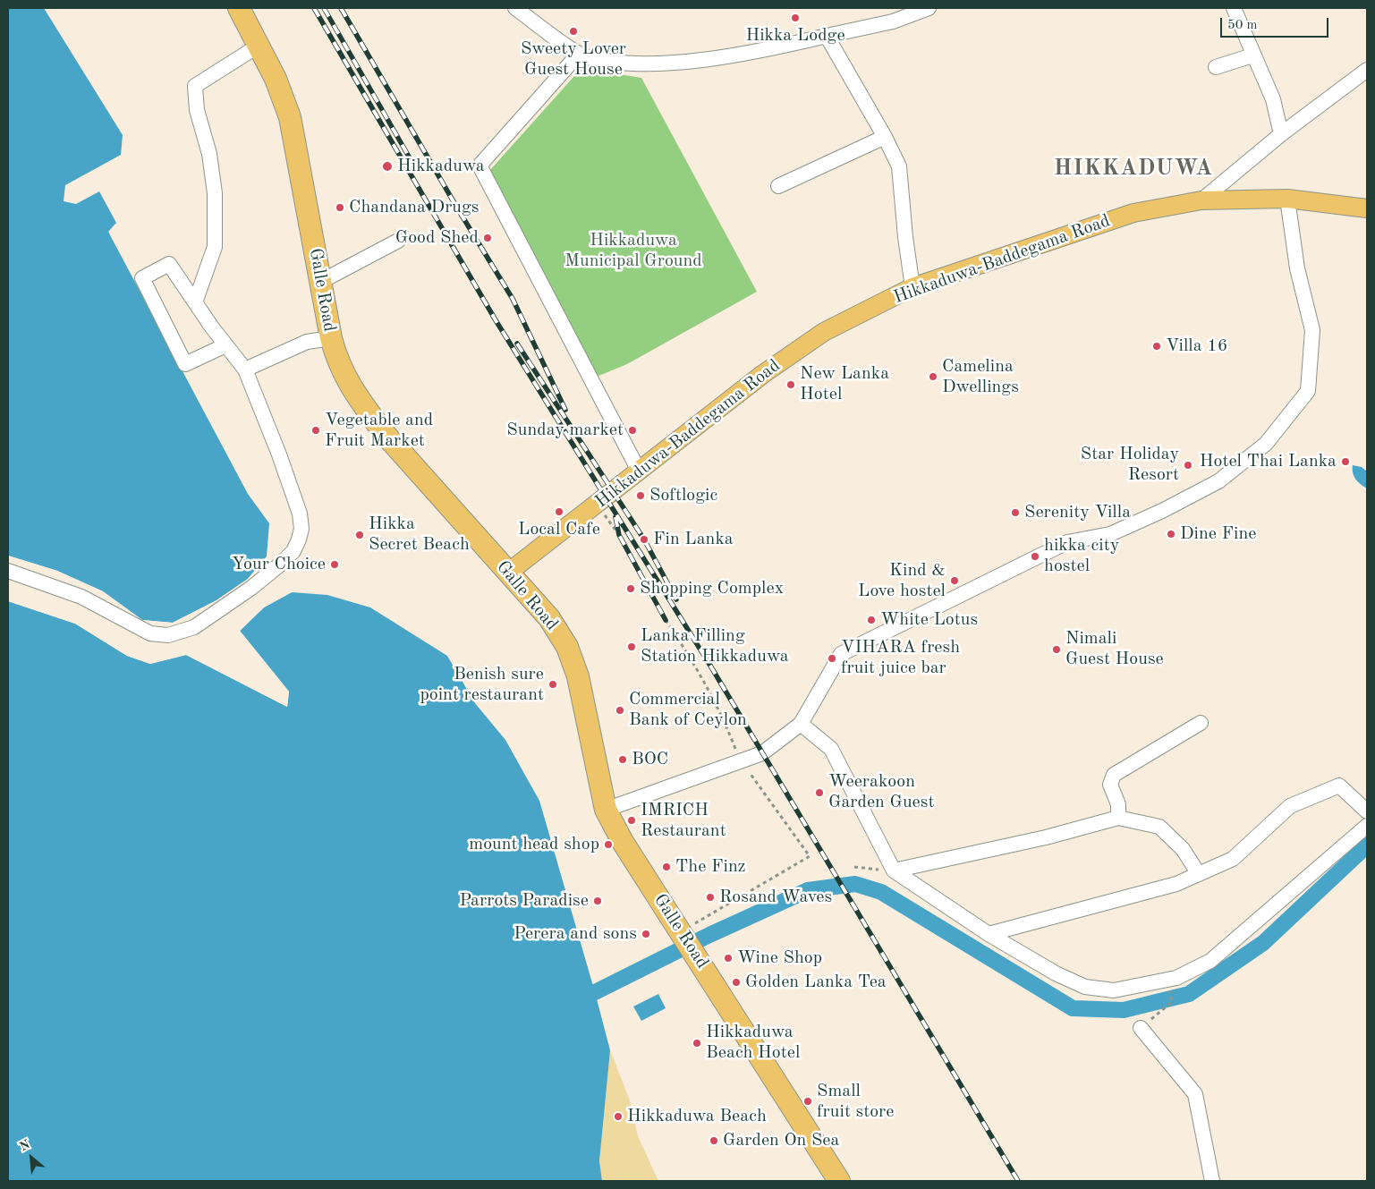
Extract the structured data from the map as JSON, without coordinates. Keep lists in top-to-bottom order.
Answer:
{
  "streets": {
    "highway": ["Galle Road"],
    "main road": ["Hikkaduwa-Baddegama Road"]
  },
  "crossings": [
    ["Hikkaduwa-Baddegama Road", "Galle Road"]
  ],
  "districts": ["HIKKADUWA"],
  "parks": ["Hikkaduwa Municipal Ground"],
  "places": [
    "Hikka Lodge",
    "Sweety Lover Guest House",
    "Hikkaduwa",
    "Chandana Drugs",
    "Good Shed",
    "Villa 16",
    "Camelina Dwellings",
    "New Lanka Hotel",
    "Vegetable and Fruit Market",
    "Sunday market",
    "Hotel Thai Lanka",
    "Star Holiday Resort",
    "Softlogic",
    "Local Cafe",
    "Serenity Villa",
    "Dine Fine",
    "Hikka Secret Beach",
    "Fin Lanka",
    "hikka city hostel",
    "Your Choice",
    "Kind & Love hostel",
    "Shopping Complex",
    "White Lotus",
    "Lanka Filling Station Hikkaduwa",
    "Nimali Guest House",
    "VIHARA fresh fruit juice bar",
    "Benish sure point restaurant",
    "Commercial Bank of Ceylon",
    "BOC",
    "Weerakoon Garden Guest",
    "IMRICH Restaurant",
    "mount head shop",
    "The Finz",
    "Rosand Waves",
    "Parrots Paradise",
    "Perera and sons",
    "Wine Shop",
    "Golden Lanka Tea",
    "Hikkaduwa Beach Hotel",
    "Small fruit store",
    "Hikkaduwa Beach",
    "Garden On Sea"
  ],
  "scale_bar": "50 m",
  "north": "top left"
}
